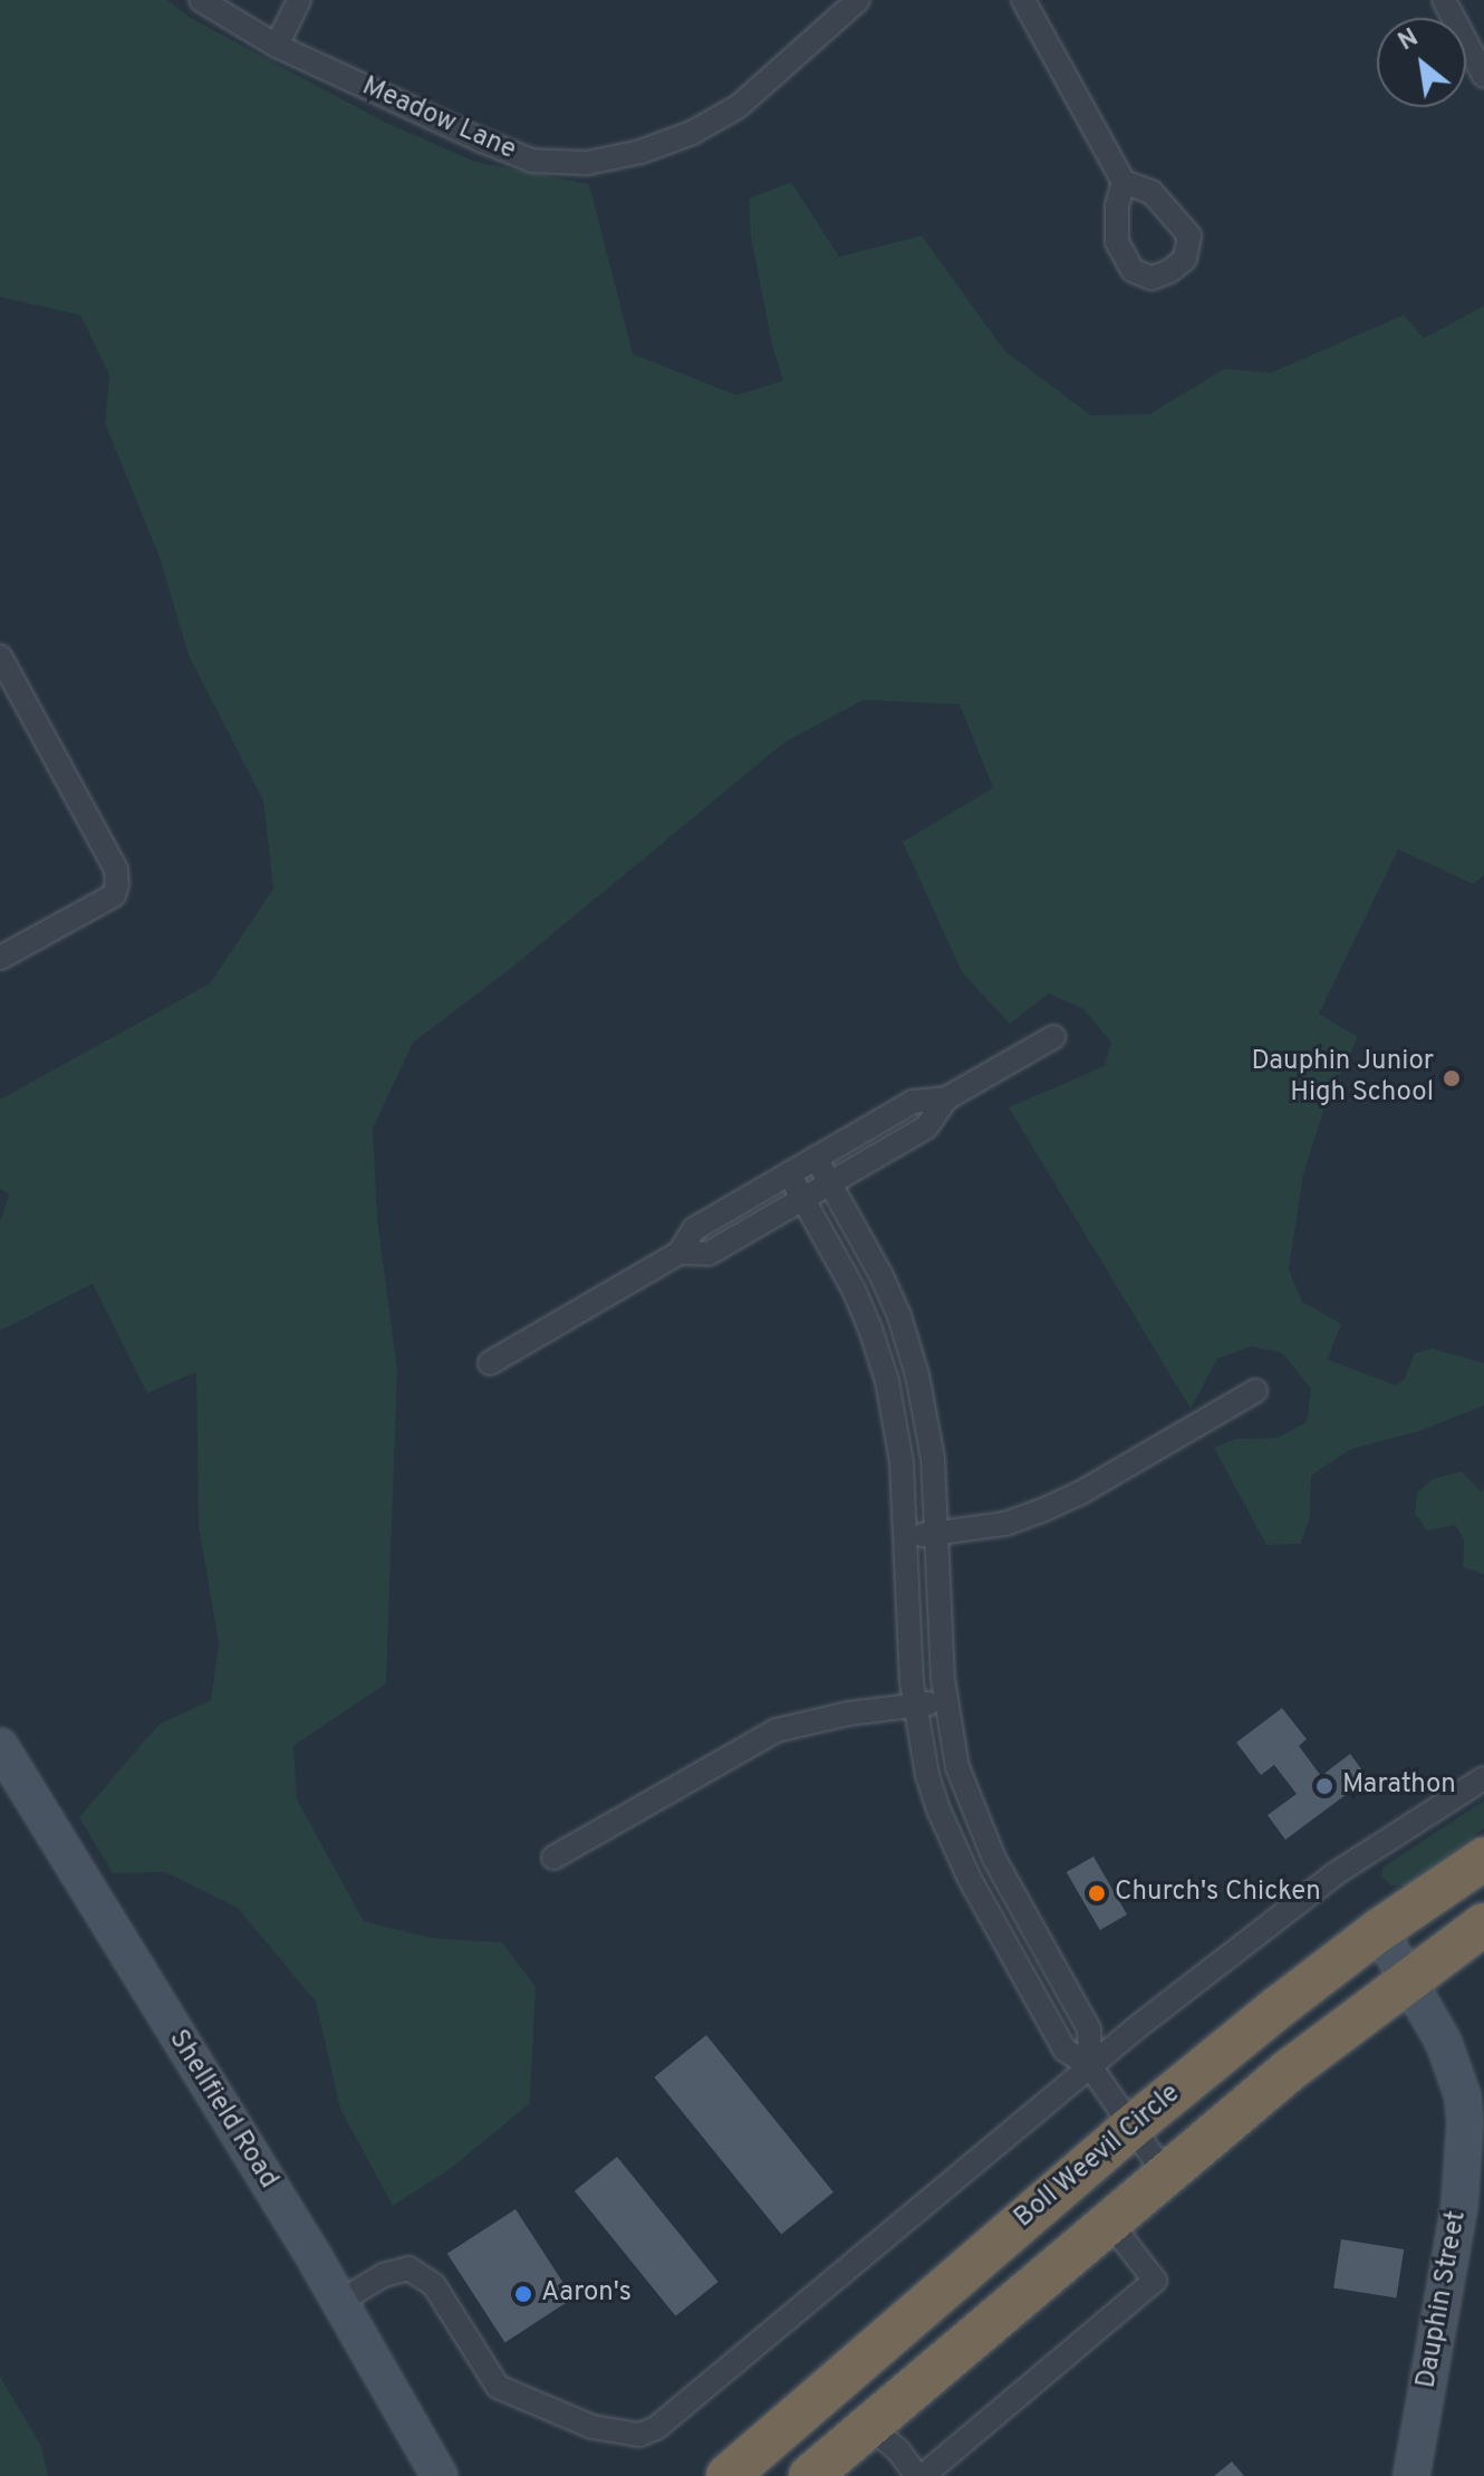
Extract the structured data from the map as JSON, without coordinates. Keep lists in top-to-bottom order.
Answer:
{
  "streets": {
    "highway": ["Boll Weevil Circle"],
    "street": ["Meadow Lane", "Shellfield Road", "Dauphin Street"]
  },
  "crossings": [
    ["Boll Weevil Circle", "Dauphin Street"]
  ],
  "places": [
    "Dauphin Junior High School",
    "Marathon",
    "Church's Chicken",
    "Aaron's"
  ],
  "north": "top left"
}
